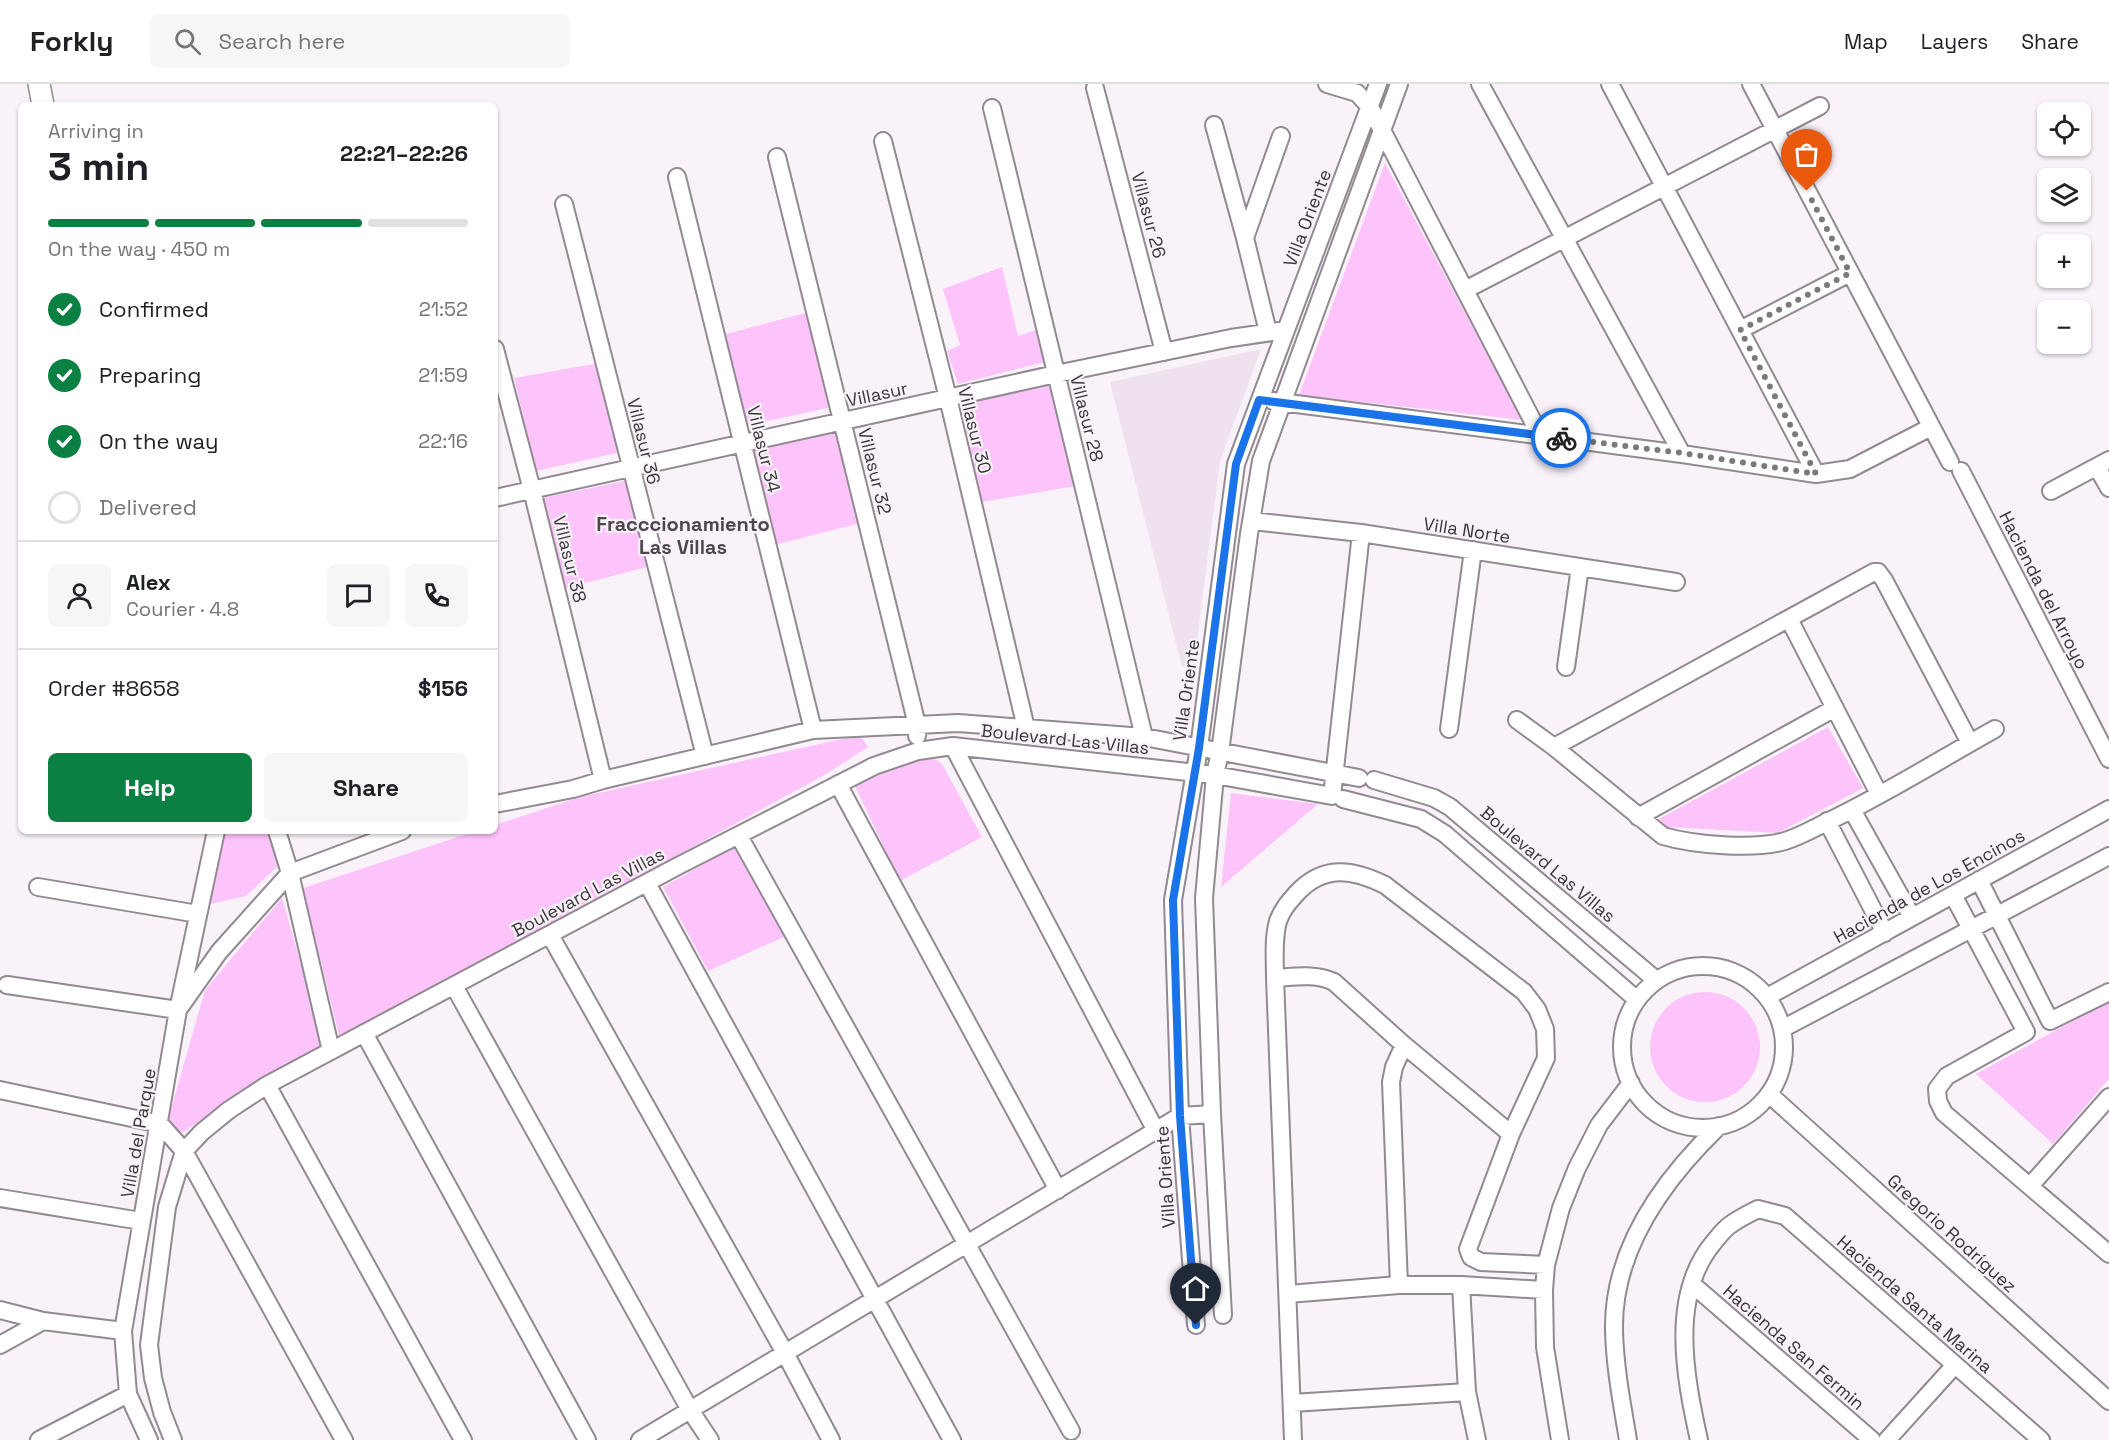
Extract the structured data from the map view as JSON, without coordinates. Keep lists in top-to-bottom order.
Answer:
{
  "streets": {
    "street": [
      "Villasur 26",
      "Villa Oriente",
      "Villasur",
      "Villasur 28",
      "Villasur 30",
      "Villasur 36",
      "Villasur 34",
      "Villasur 32",
      "Villa Norte",
      "Villasur 38",
      "Hacienda del Arroyo",
      "Boulevard Las Villas",
      "Hacienda de Los Encinos",
      "Villa del Parque",
      "Gregorio Rodríguez",
      "Hacienda Santa Marina",
      "Hacienda San Fermin"
    ]
  },
  "crossings": [
    ["Villasur 26", "Villasur"],
    ["Villa Oriente", "Villasur"],
    ["Villa Oriente", "Boulevard Las Villas"],
    ["Villasur", "Villasur 28"],
    ["Villasur", "Villasur 30"],
    ["Villasur", "Villasur 36"],
    ["Villasur", "Villasur 34"],
    ["Villasur", "Villasur 32"],
    ["Villasur", "Villasur 38"],
    ["Villasur 28", "Boulevard Las Villas"],
    ["Villasur 30", "Boulevard Las Villas"],
    ["Villasur 36", "Boulevard Las Villas"],
    ["Villasur 34", "Boulevard Las Villas"],
    ["Villasur 32", "Boulevard Las Villas"],
    ["Villasur 38", "Boulevard Las Villas"],
    ["Boulevard Las Villas", "Hacienda de Los Encinos"],
    ["Boulevard Las Villas", "Gregorio Rodríguez"],
    ["Hacienda de Los Encinos", "Gregorio Rodríguez"],
    ["Hacienda Santa Marina", "Hacienda San Fermin"]
  ],
  "districts": ["Fracccionamiento Las Villas"],
  "page": {
    "header": "Forkly",
    "search": "Search here",
    "nav": ["Map", "Layers", "Share"],
    "map_buttons": ["+", "−"],
    "heading": ["3 min", "Arriving in", "22:21–22:26"],
    "panel": [
      "Alex",
      "Courier · 4.8",
      "Order #8658",
      "$156"
    ],
    "bar": "On the way · 450 m",
    "list": [
      ["Confirmed", "21:52"],
      ["Preparing", "21:59"],
      ["On the way", "22:16"],
      "Delivered"
    ],
    "buttons": ["Help", "Share"]
  }
}
